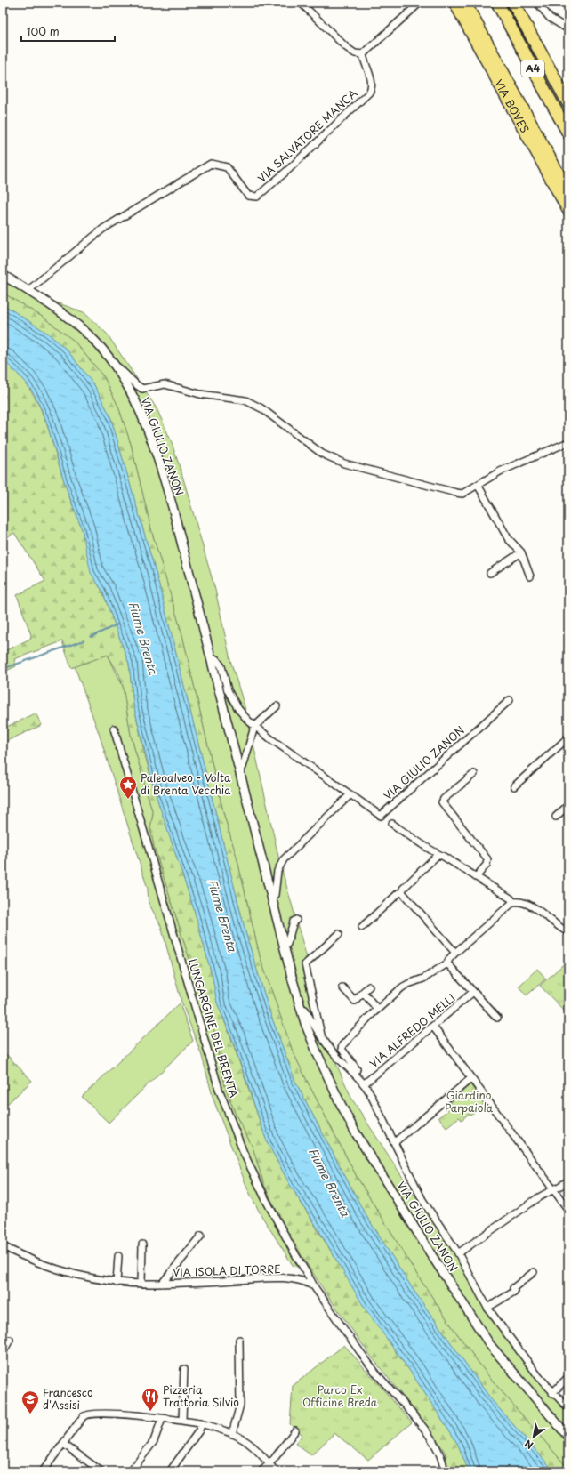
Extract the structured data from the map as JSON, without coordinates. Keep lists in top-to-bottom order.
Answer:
{
  "streets": {
    "highway": ["A4", "VIA BOVES"],
    "street": [
      "VIA SALVATORE MANCA",
      "VIA GIULIO ZANON",
      "LUNGARGINE DEL BRENTA",
      "VIA ALFREDO MELLI",
      "VIA ISOLA DI TORRE"
    ]
  },
  "crossings": [
    ["VIA SALVATORE MANCA", "VIA GIULIO ZANON"],
    ["VIA GIULIO ZANON", "VIA ALFREDO MELLI"],
    ["LUNGARGINE DEL BRENTA", "VIA ISOLA DI TORRE"]
  ],
  "water": ["Fiume Brenta"],
  "parks": ["Giardino Parpaiola", "Parco Ex Officine Breda"],
  "places": {
    "place": ["Paleoalveo - Volta di Brenta Vecchia"],
    "restaurant": ["Pizzeria Trattoria Silvio"],
    "school or university": ["Francesco d'Assisi"]
  },
  "scale_bar": "100 m",
  "north": "bottom left"
}
